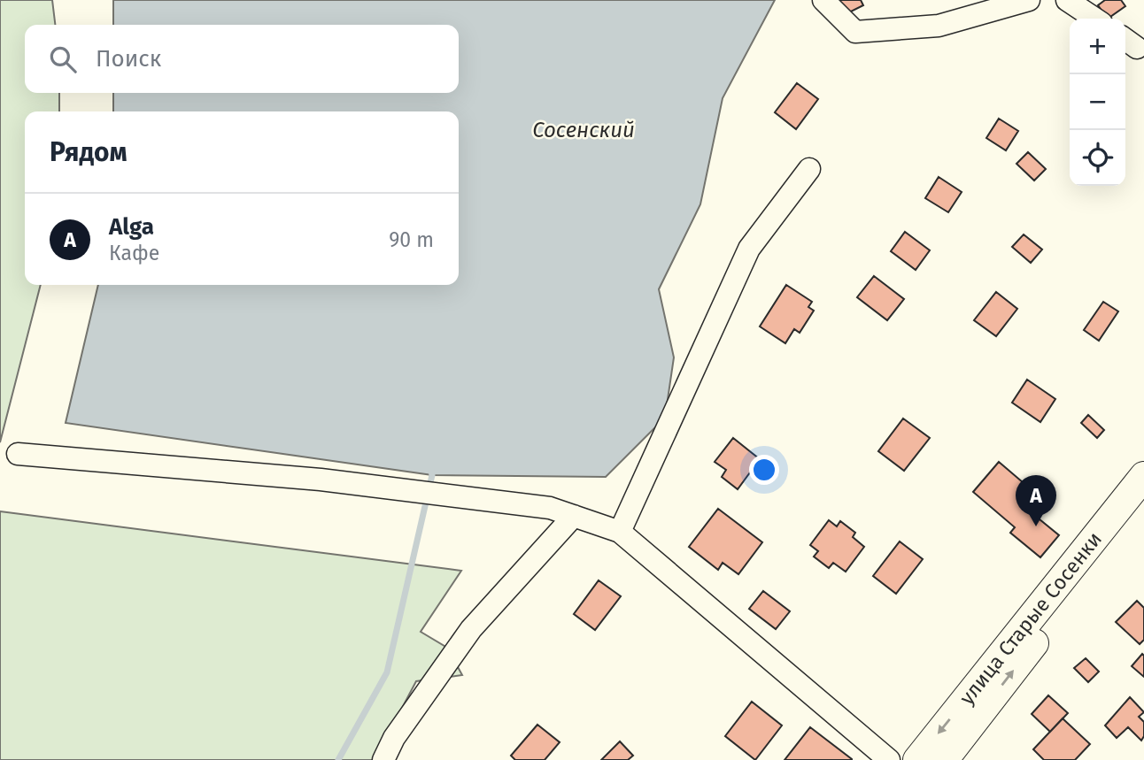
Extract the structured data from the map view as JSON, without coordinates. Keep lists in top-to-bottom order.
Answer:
{
  "streets": {
    "main road": ["улица Старые Сосенки"]
  },
  "water": ["Сосенский"],
  "page": {
    "map_buttons": ["+", "−"],
    "search": "Поиск",
    "heading": "Рядом",
    "list": [
      {
        "mark": "A",
        "name": "Alga",
        "note": "Кафе",
        "value": "90 m"
      }
    ],
    "pins": "A"
  }
}
